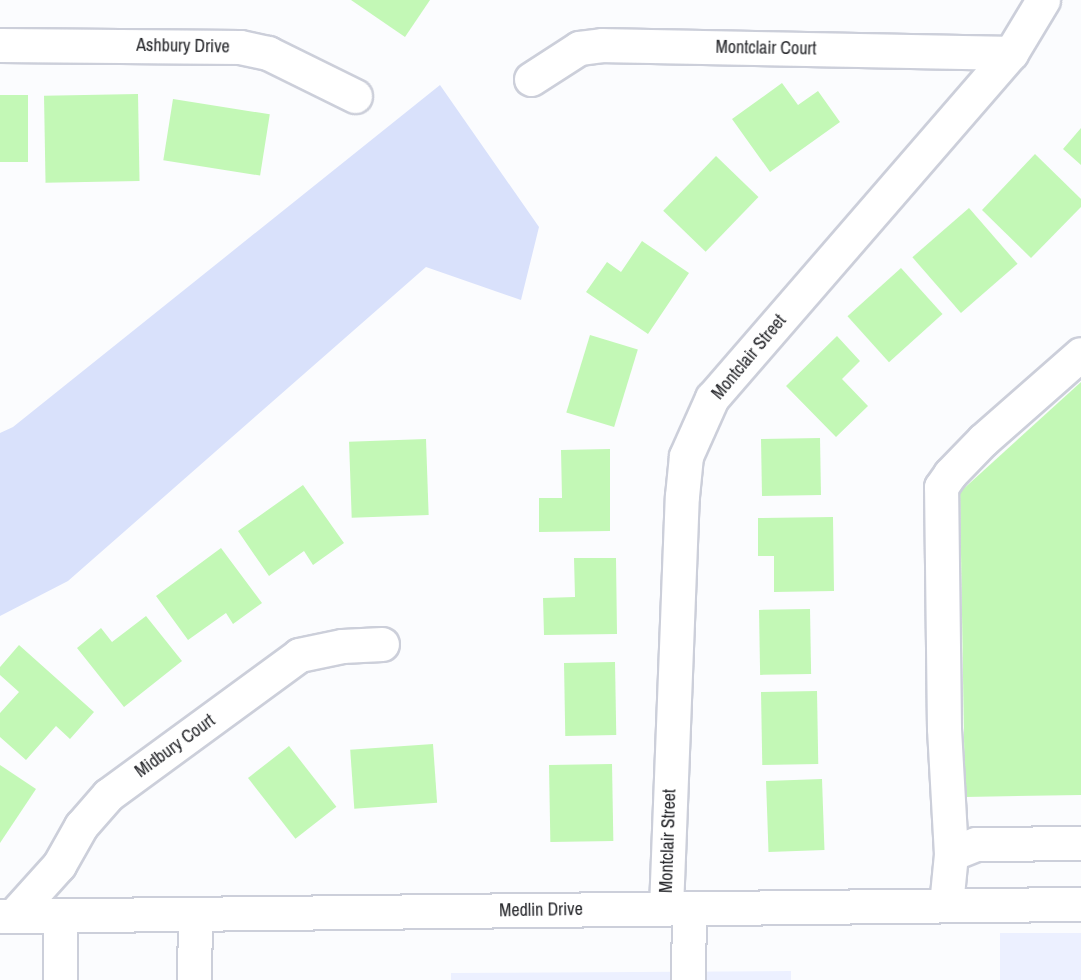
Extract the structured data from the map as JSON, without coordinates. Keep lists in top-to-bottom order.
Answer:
{
  "streets": {
    "street": [
      "Ashbury Drive",
      "Montclair Court",
      "Montclair Street",
      "Midbury Court",
      "Medlin Drive"
    ]
  },
  "crossings": [
    ["Montclair Court", "Montclair Street"],
    ["Montclair Street", "Medlin Drive"],
    ["Midbury Court", "Medlin Drive"]
  ]
}
